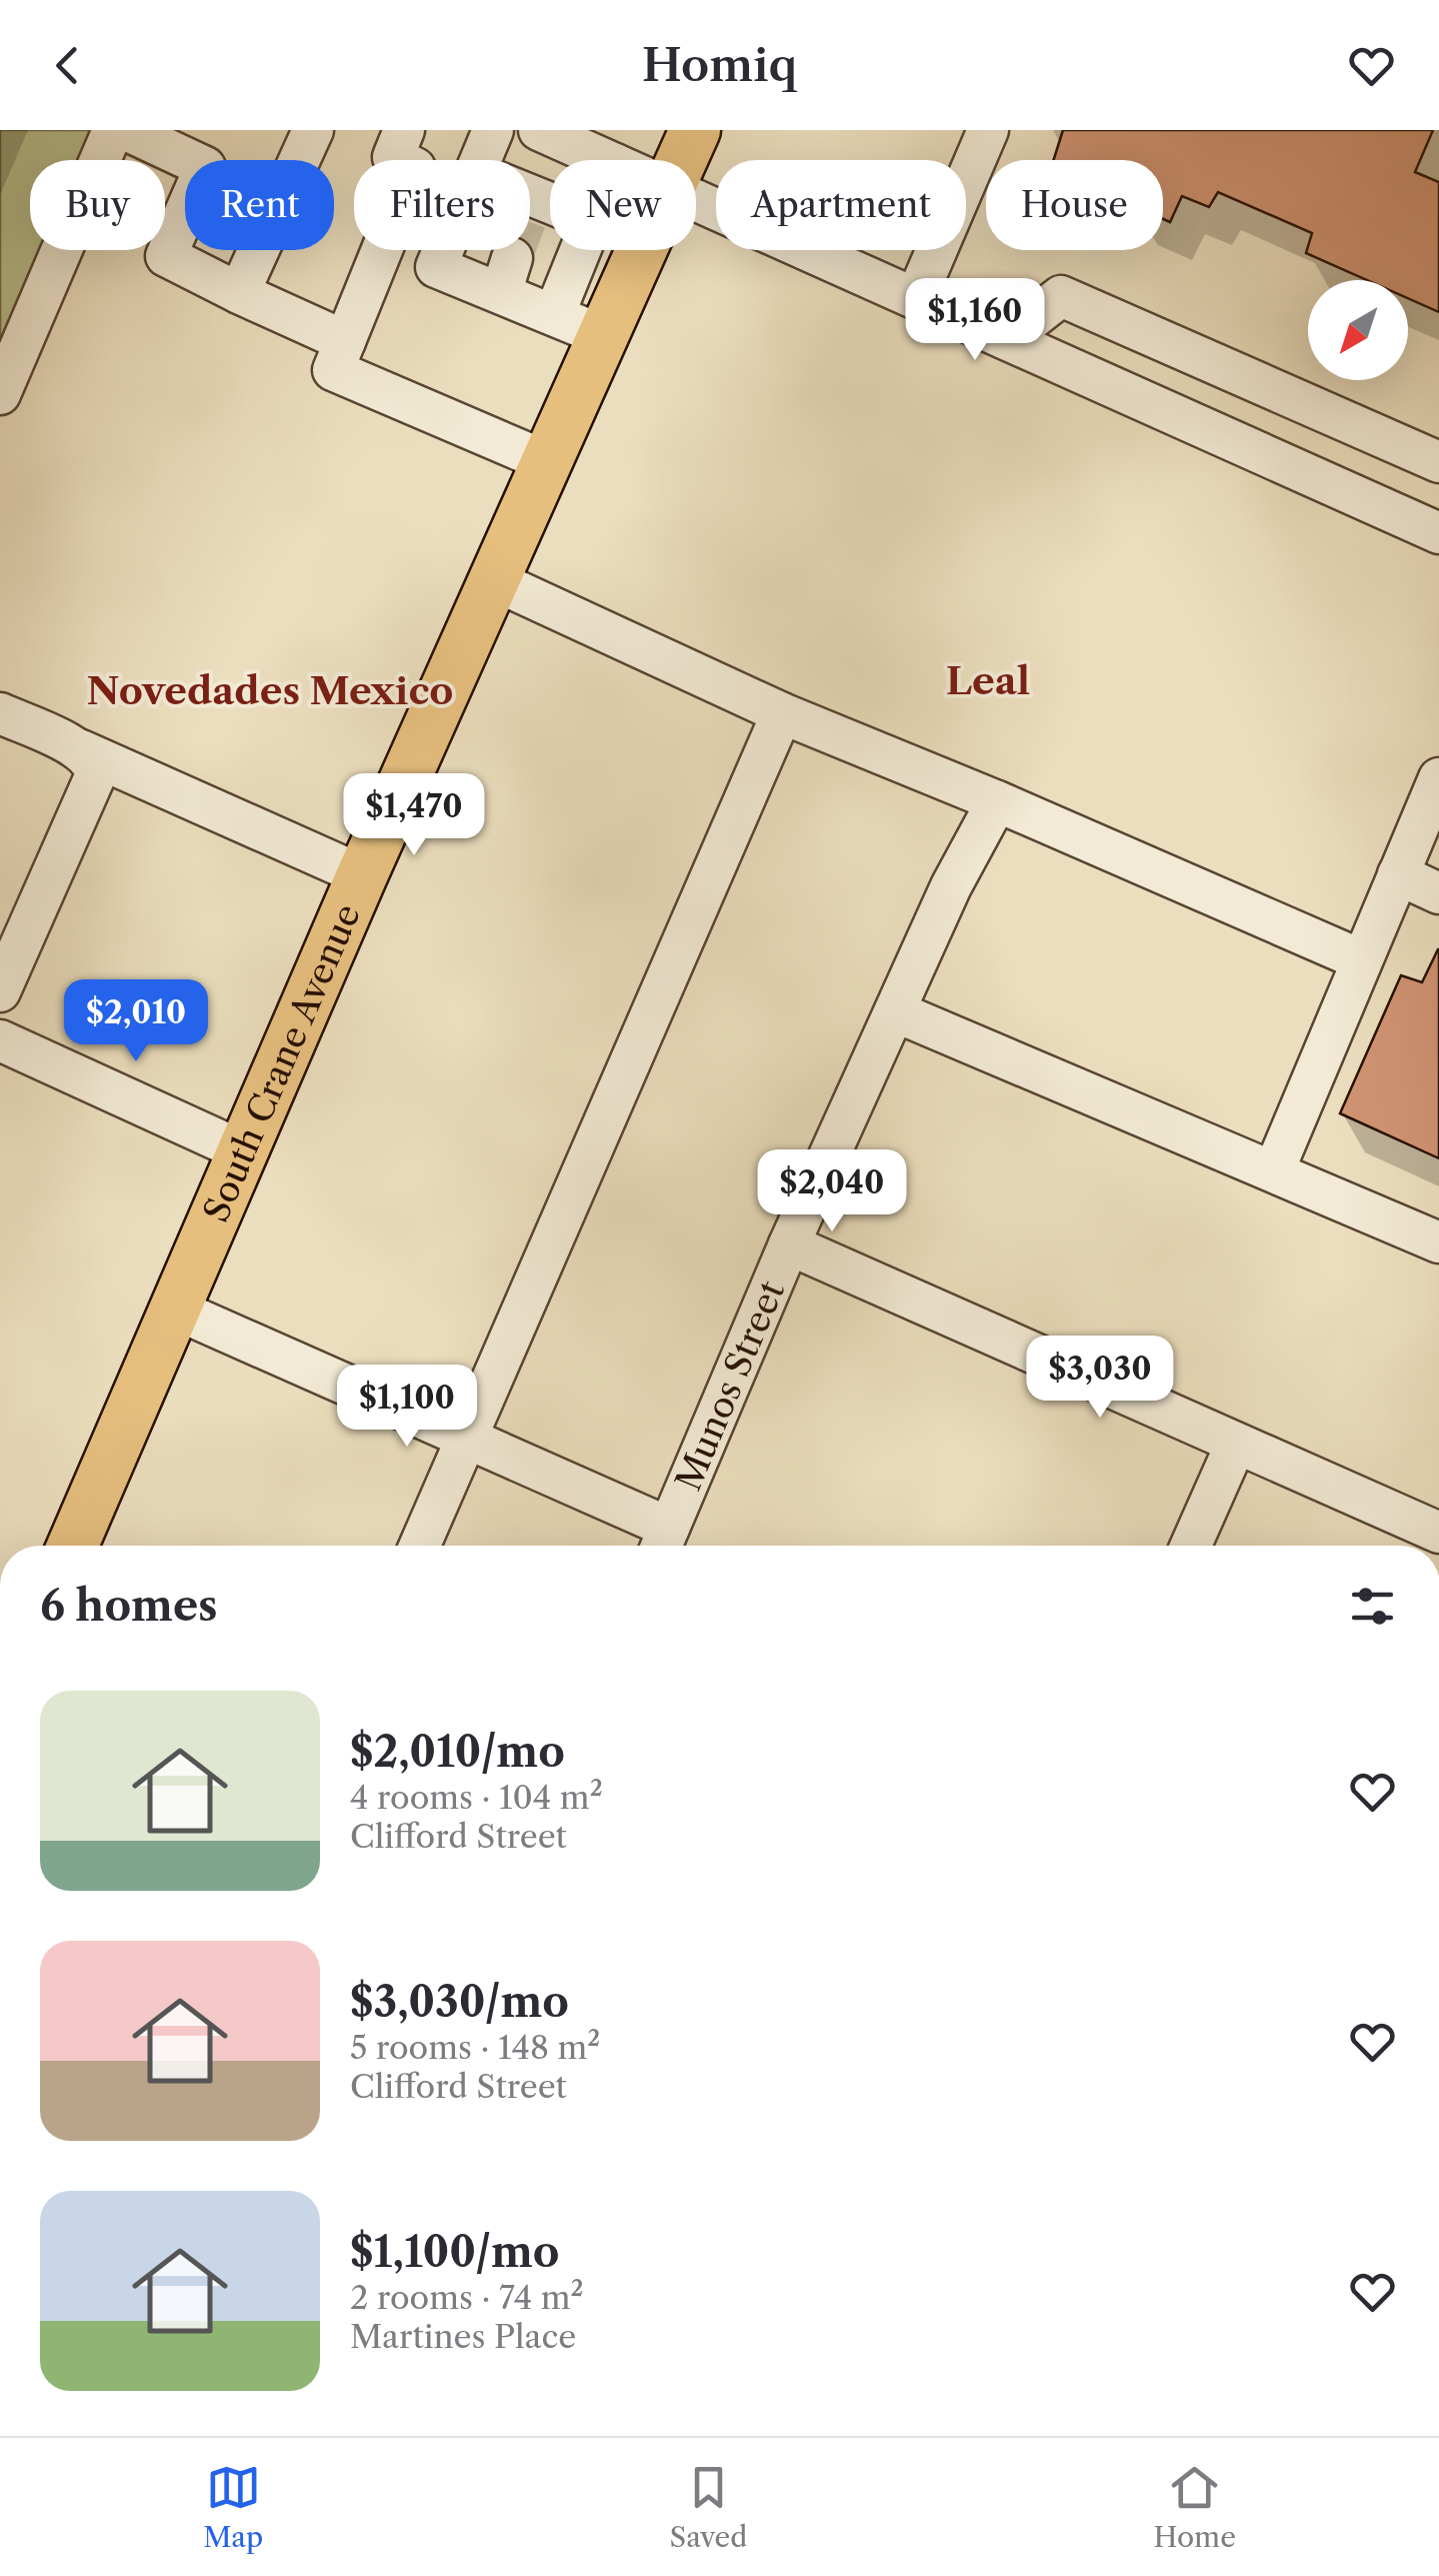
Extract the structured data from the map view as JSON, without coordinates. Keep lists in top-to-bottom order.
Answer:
{
  "streets": {
    "main road": ["South Crane Avenue"],
    "street": ["Munos Street"]
  },
  "districts": ["Leal", "Novedades Mexico"],
  "north": "bottom left",
  "page": {
    "header": "Homiq",
    "chip": [
      "Buy",
      "Rent",
      "Filters",
      "New",
      "Apartment",
      "House"
    ],
    "price": [
      "$1,160",
      "$1,470",
      "$2,010",
      "$2,040",
      "$3,030",
      "$1,100"
    ],
    "heading": "6 homes",
    "list": [
      {
        "name": "$2,010/mo",
        "note": "4 rooms · 104 m² · Clifford Street"
      },
      {
        "name": "$3,030/mo",
        "note": "5 rooms · 148 m² · Clifford Street"
      },
      {
        "name": "$1,100/mo",
        "note": "2 rooms · 74 m² · Martines Place"
      }
    ],
    "tabs": ["Map", "Saved", "Home"]
  }
}
